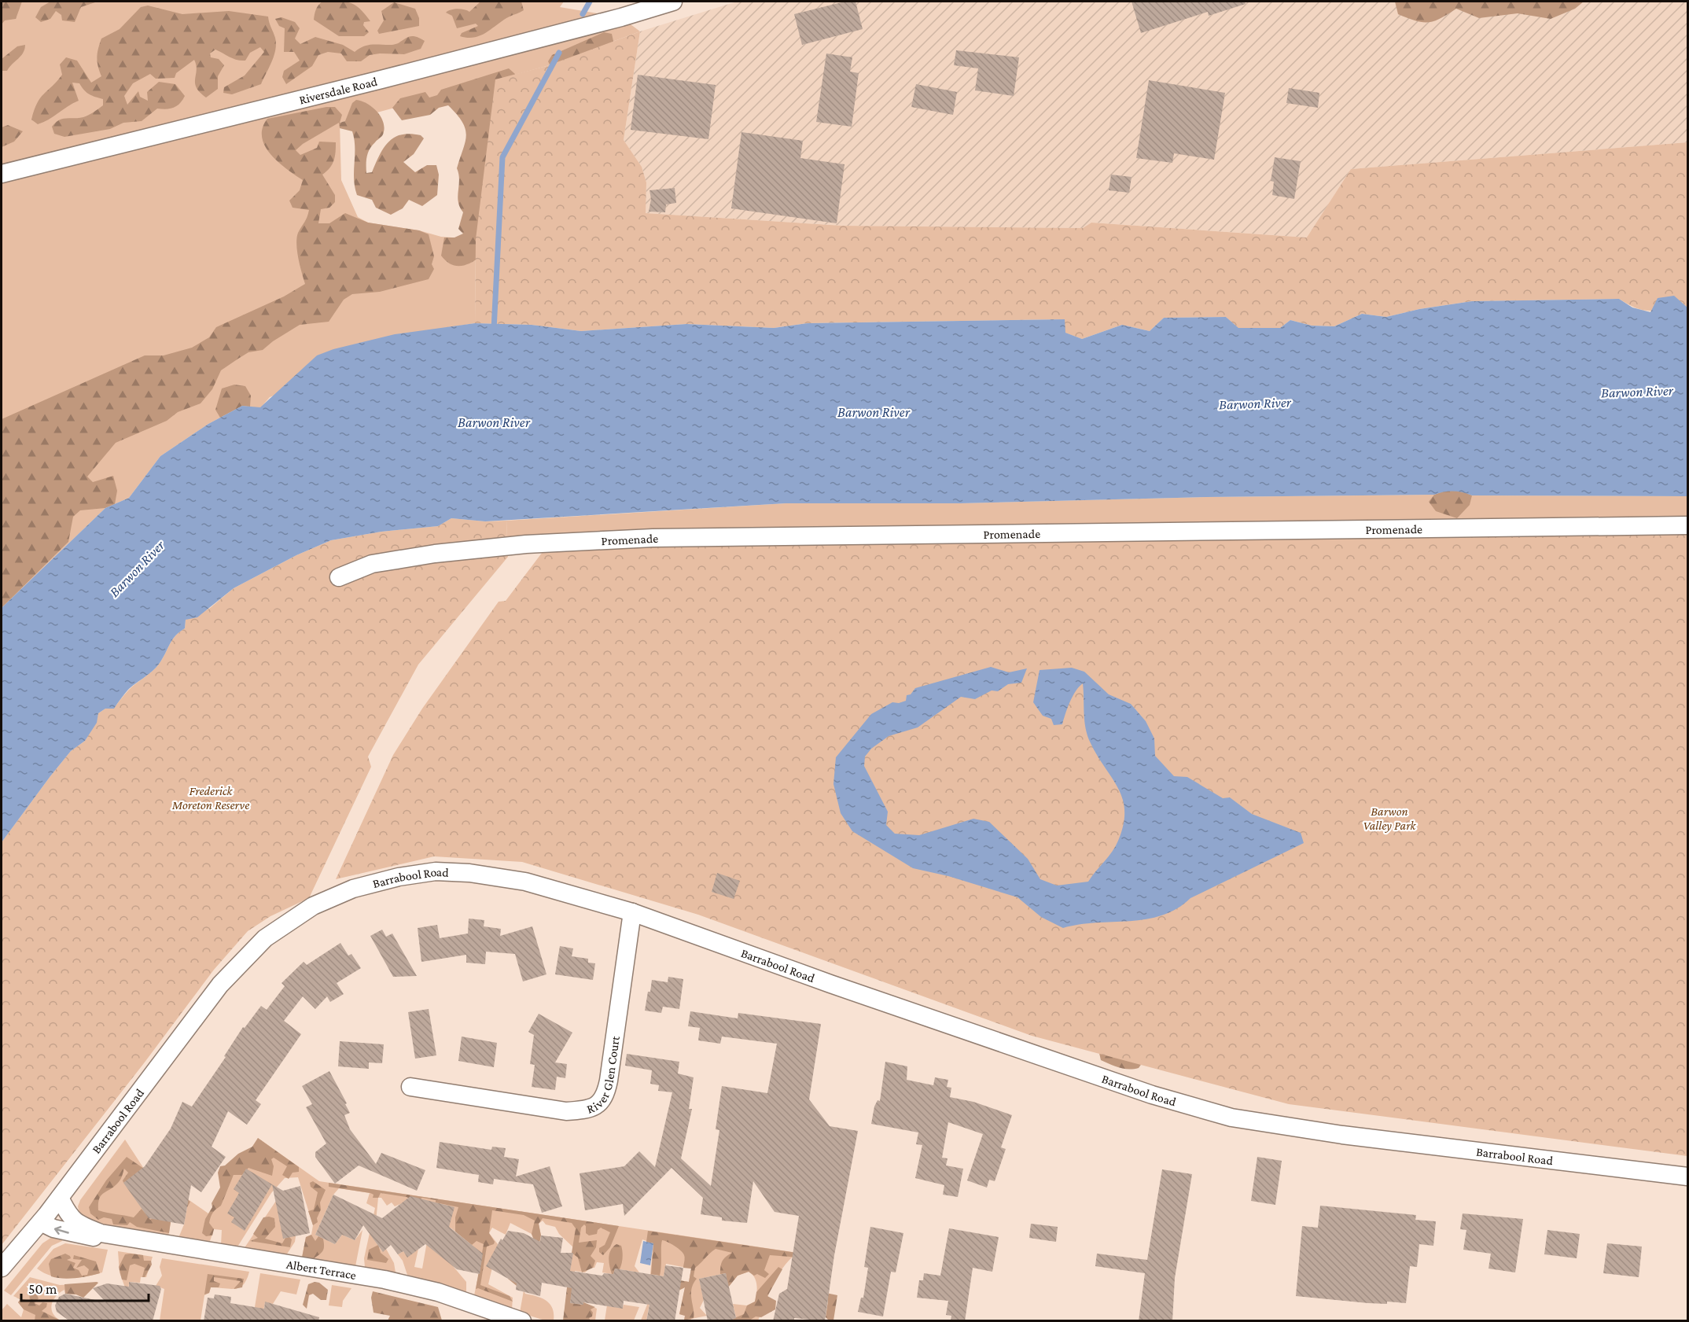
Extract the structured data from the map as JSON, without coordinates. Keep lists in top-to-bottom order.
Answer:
{
  "streets": {
    "street": [
      "Riversdale Road",
      "Promenade",
      "Barrabool Road",
      "River Glen Court",
      "Albert Terrace"
    ]
  },
  "crossings": [
    ["Barrabool Road", "River Glen Court"],
    ["Barrabool Road", "Albert Terrace"]
  ],
  "water": ["Barwon River"],
  "parks": ["Frederick Moreton Reserve", "Barwon Valley Park"],
  "scale_bar": "50 m"
}
